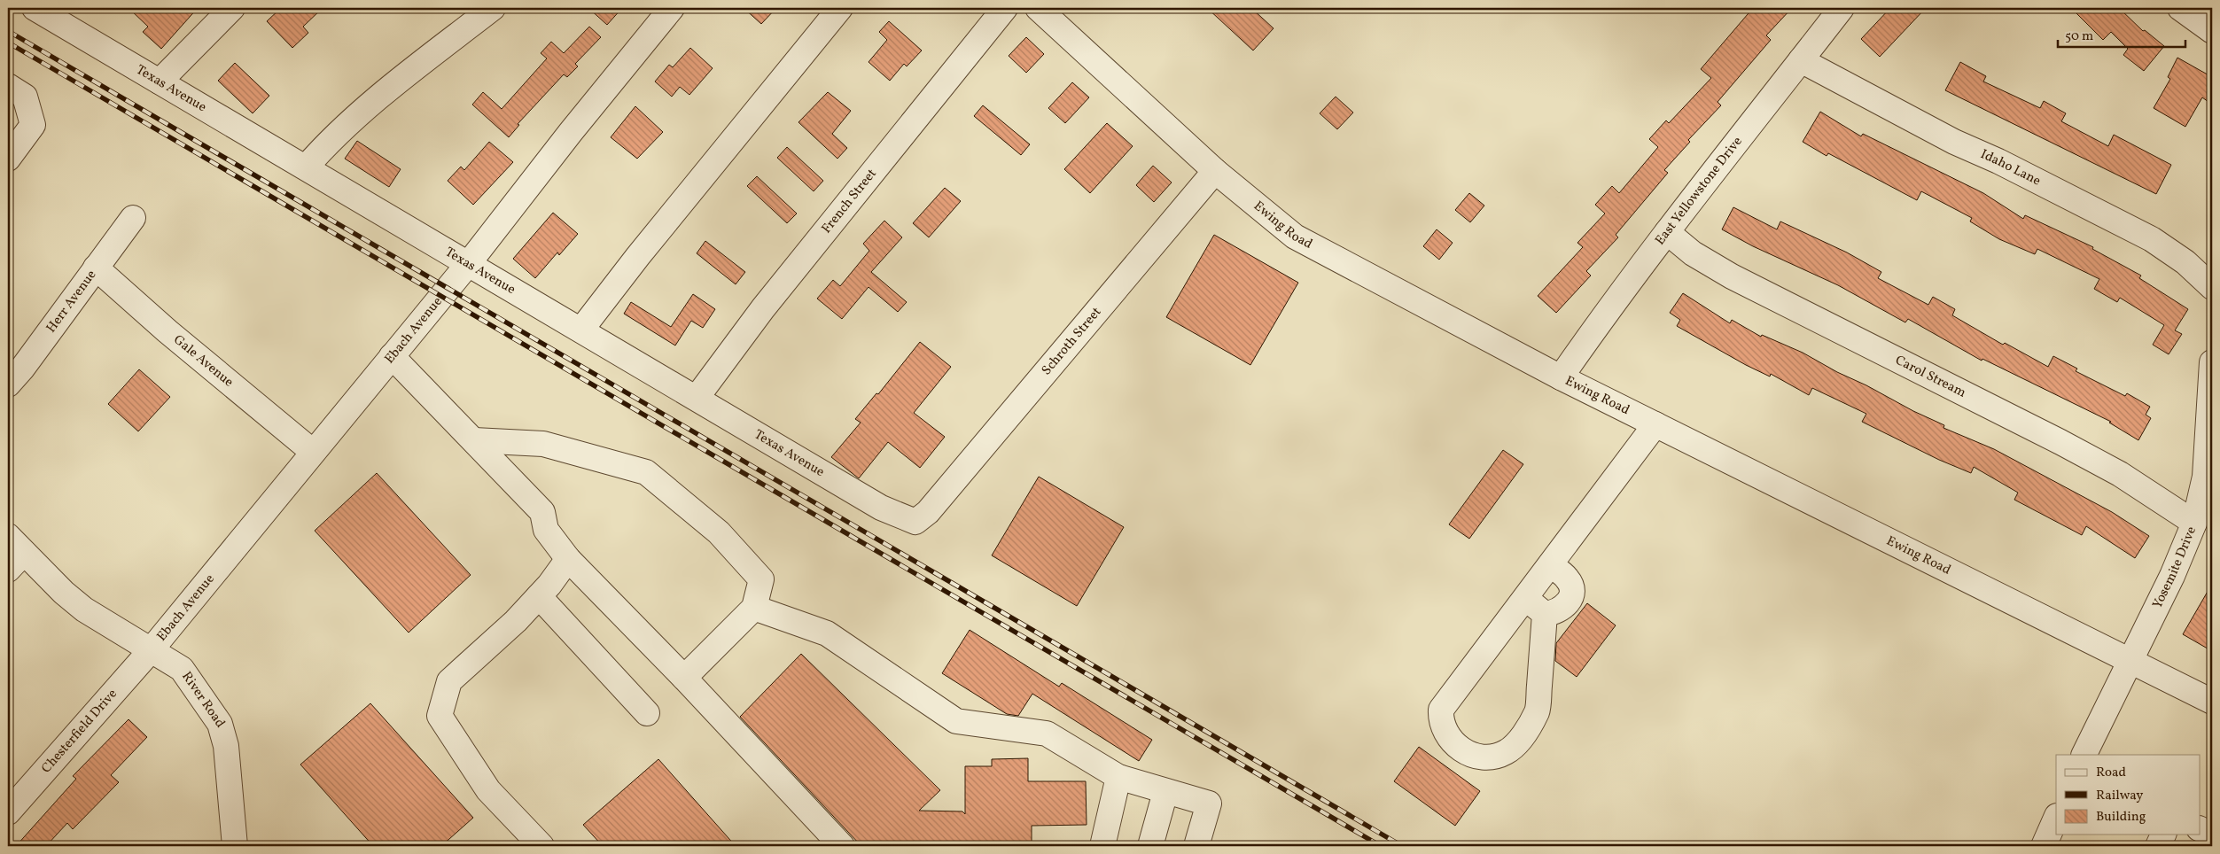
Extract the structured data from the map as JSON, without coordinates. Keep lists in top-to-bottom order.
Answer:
{
  "streets": {
    "street": [
      "Texas Avenue",
      "Idaho Lane",
      "East Yellowstone Drive",
      "French Street",
      "Ewing Road",
      "Herr Avenue",
      "Ebach Avenue",
      "Schroth Street",
      "Gale Avenue",
      "Carol Stream",
      "Yosemite Drive",
      "River Road",
      "Chesterfield Drive"
    ]
  },
  "crossings": [
    ["Texas Avenue", "French Street"],
    ["Texas Avenue", "Ebach Avenue"],
    ["Texas Avenue", "Schroth Street"],
    ["Idaho Lane", "East Yellowstone Drive"],
    ["East Yellowstone Drive", "Ewing Road"],
    ["East Yellowstone Drive", "Carol Stream"],
    ["Ewing Road", "Schroth Street"],
    ["Ewing Road", "Yosemite Drive"],
    ["Herr Avenue", "Gale Avenue"],
    ["Ebach Avenue", "Gale Avenue"],
    ["Ebach Avenue", "River Road"],
    ["Ebach Avenue", "Chesterfield Drive"],
    ["Carol Stream", "Yosemite Drive"],
    ["River Road", "Chesterfield Drive"]
  ],
  "legend": ["Road", "Railway", "Building"],
  "scale_bar": "50 m"
}
